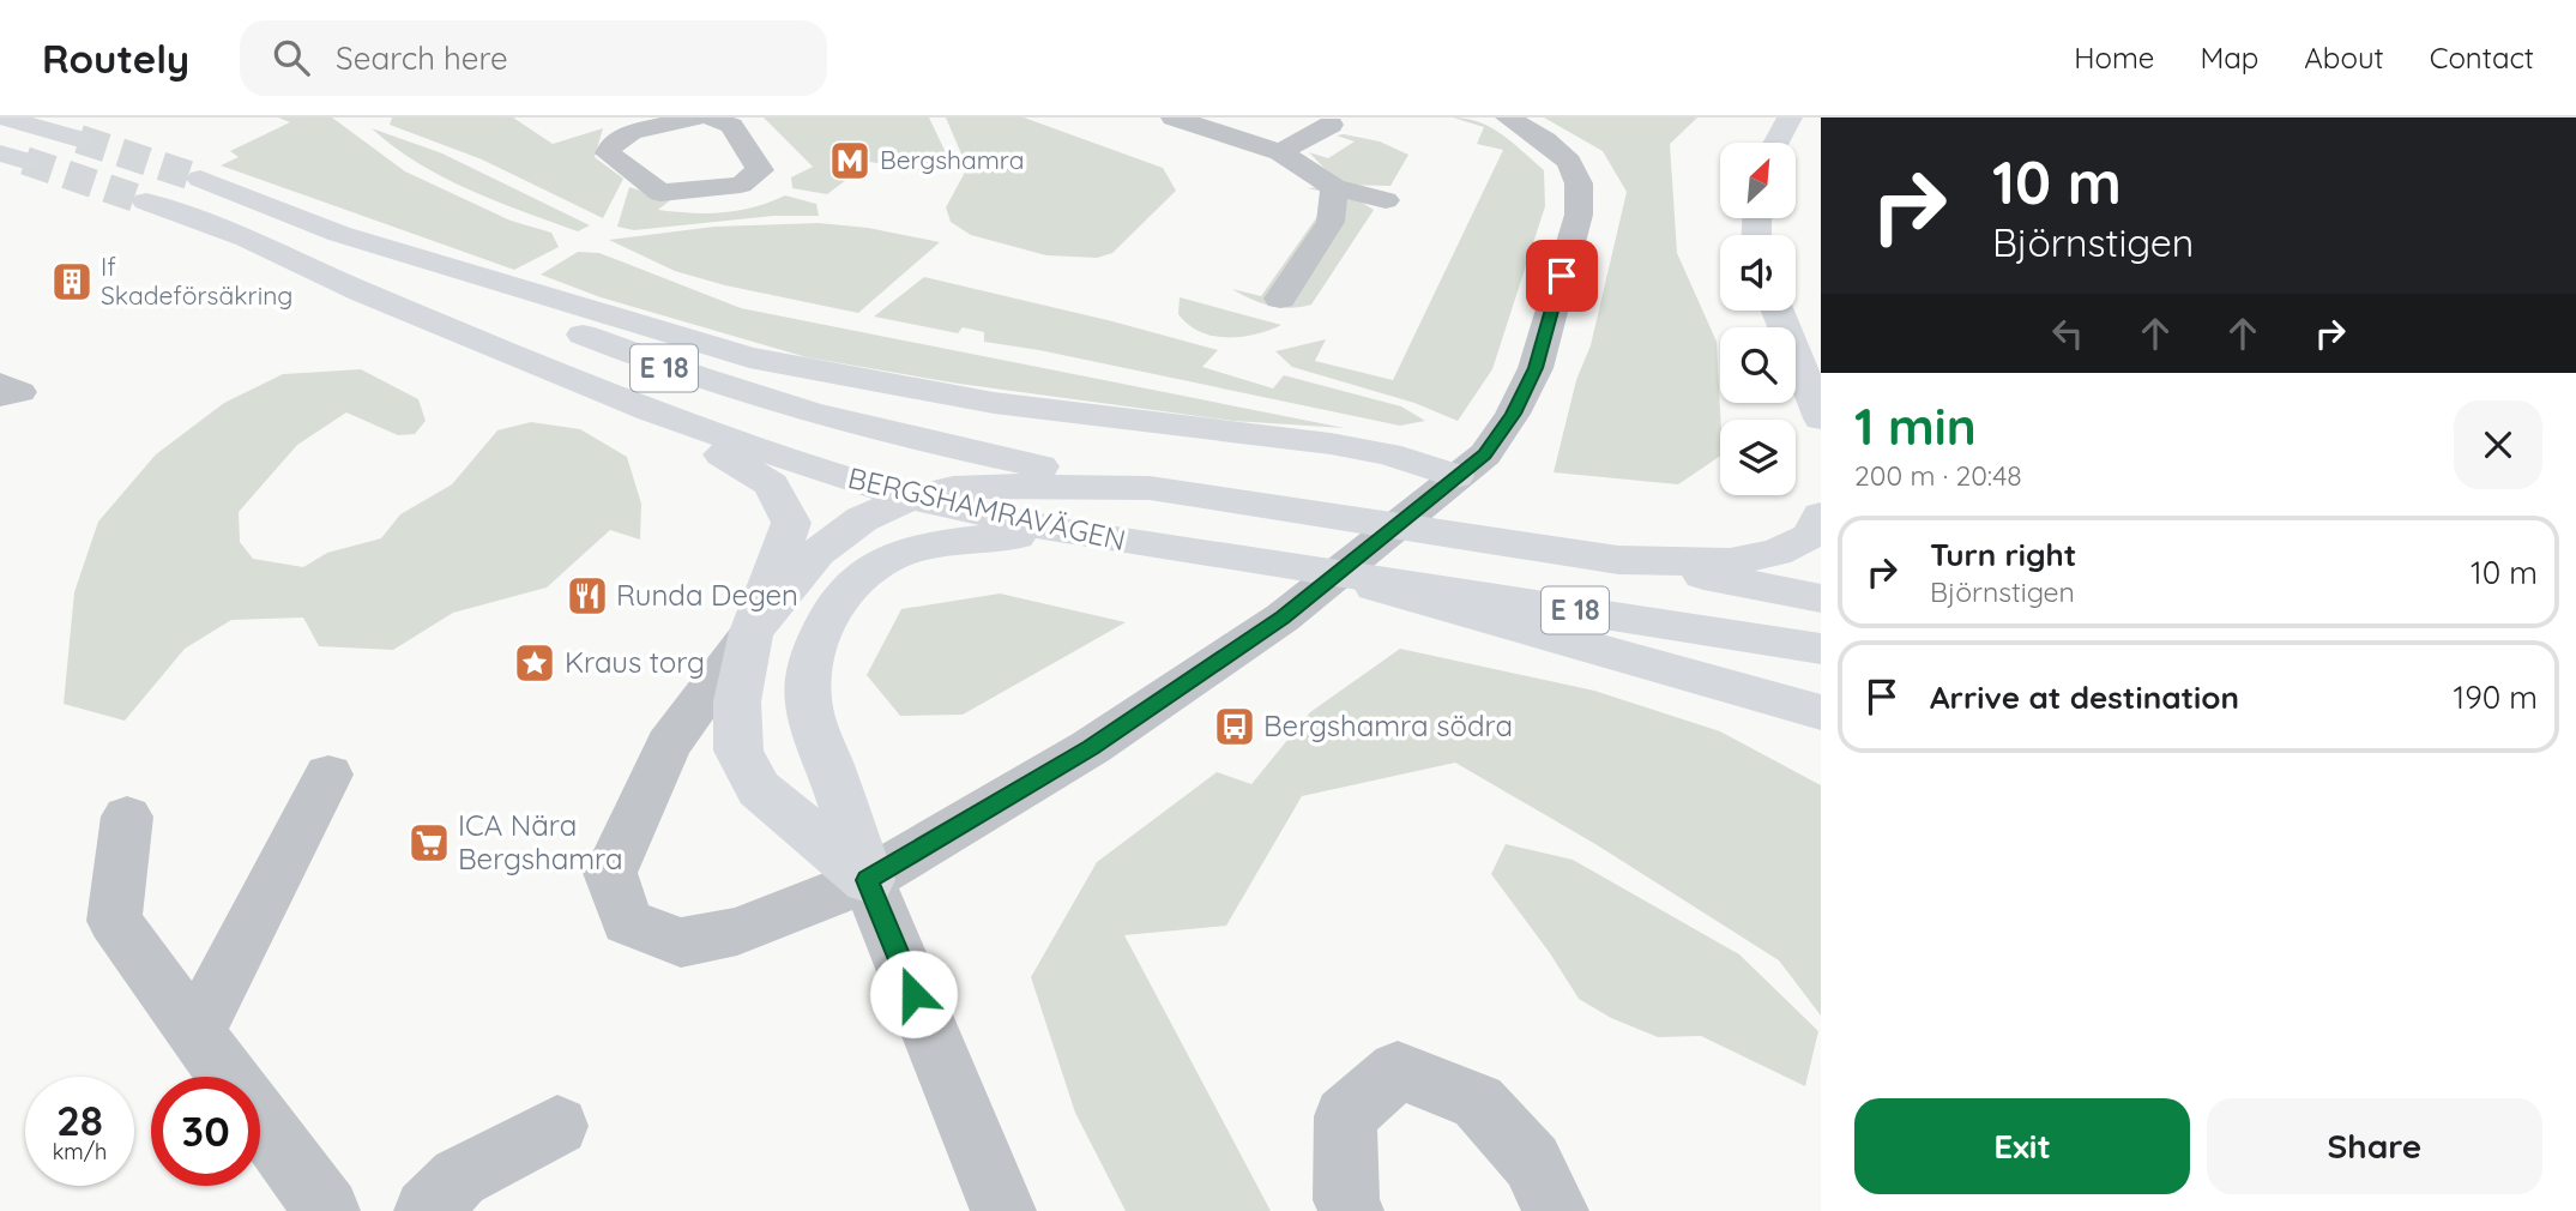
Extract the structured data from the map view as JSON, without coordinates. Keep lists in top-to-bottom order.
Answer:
{
  "streets": {
    "main road": ["E 18", "BERGSHAMRAVÄGEN"]
  },
  "crossings": [
    ["E 18", "BERGSHAMRAVÄGEN"]
  ],
  "places": {
    "metro station": ["Bergshamra"],
    "building": ["If Skadeförsäkring"],
    "restaurant": ["Runda Degen"],
    "place": ["Kraus torg"],
    "bus stop": ["Bergshamra södra"],
    "supermarket": ["ICA Nära Bergshamra"]
  },
  "north": "top right",
  "page": {
    "header": "Routely",
    "search": "Search here",
    "nav": [
      "Home",
      "Map",
      "About",
      "Contact"
    ],
    "turn": ["10 m", "Björnstigen"],
    "heading": ["1 min", "200 m · 20:48"],
    "list": [
      {
        "name": "Turn right",
        "note": "Björnstigen",
        "value": "10 m"
      },
      {
        "name": "Arrive at destination",
        "value": "190 m"
      }
    ],
    "speed": "28 km/h",
    "limit": "30",
    "buttons": ["Exit", "Share"]
  }
}
